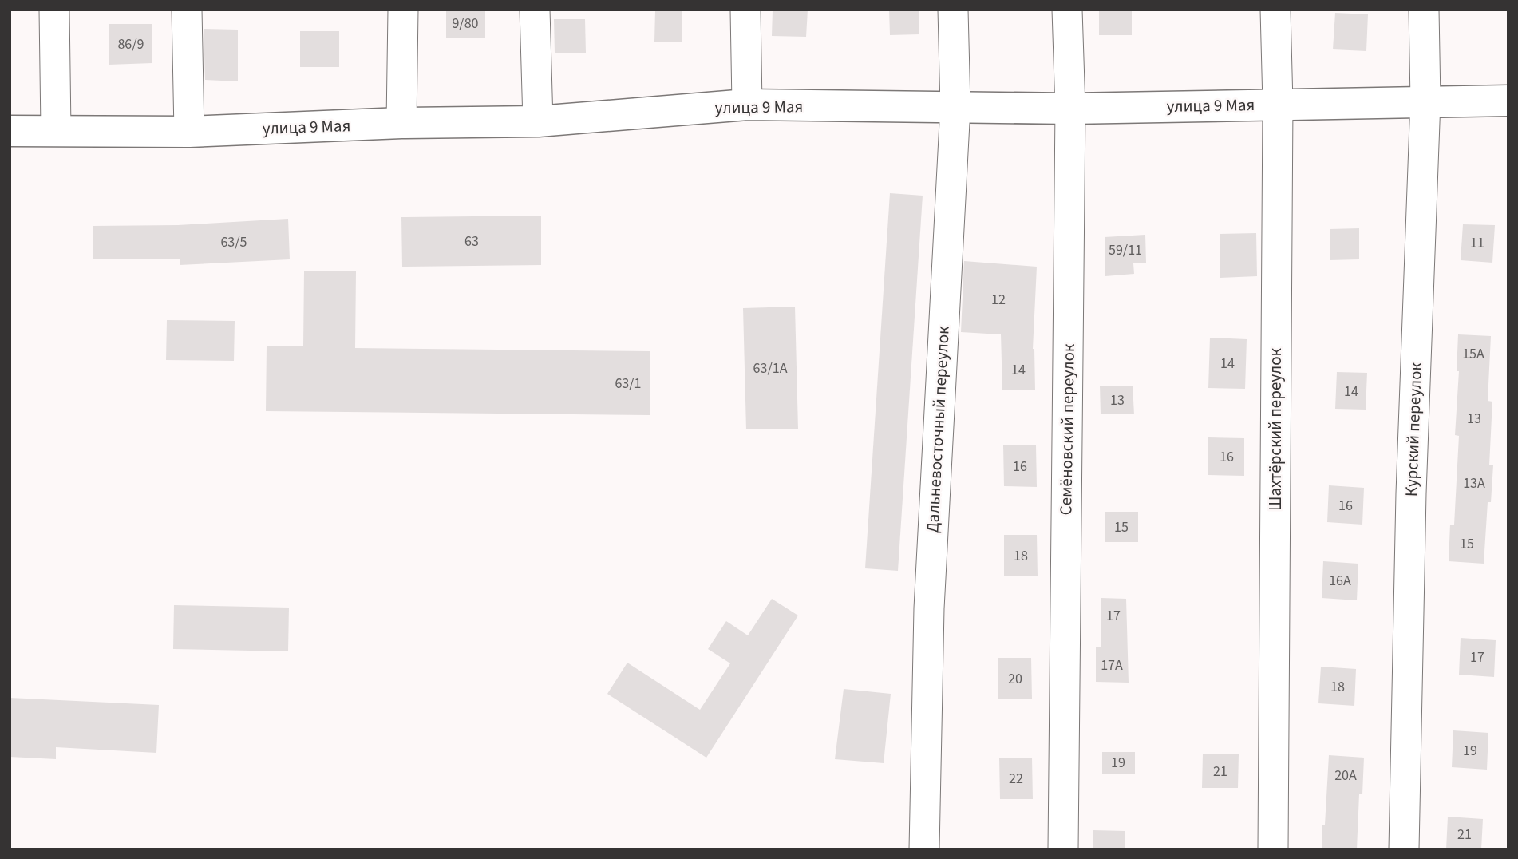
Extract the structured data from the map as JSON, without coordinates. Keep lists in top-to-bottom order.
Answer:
{
  "streets": {
    "main road": ["улица 9 Мая"],
    "street": [
      "Дальневосточный переулок",
      "Семёновский переулок",
      "Шахтёрский переулок",
      "Курский переулок"
    ]
  },
  "crossings": [
    ["улица 9 Мая", "Дальневосточный переулок"],
    ["улица 9 Мая", "Семёновский переулок"],
    ["улица 9 Мая", "Шахтёрский переулок"],
    ["улица 9 Мая", "Курский переулок"]
  ],
  "house_numbers": [
    "9/80",
    "86/9",
    "63",
    "63/5",
    "11",
    "59/11",
    "12",
    "15А",
    "14",
    "63/1А",
    "14",
    "63/1",
    "14",
    "13",
    "13",
    "16",
    "16",
    "13А",
    "16",
    "15",
    "15",
    "18",
    "16А",
    "17",
    "17",
    "17А",
    "20",
    "18",
    "19",
    "19",
    "21",
    "20А",
    "22",
    "21"
  ]
}
